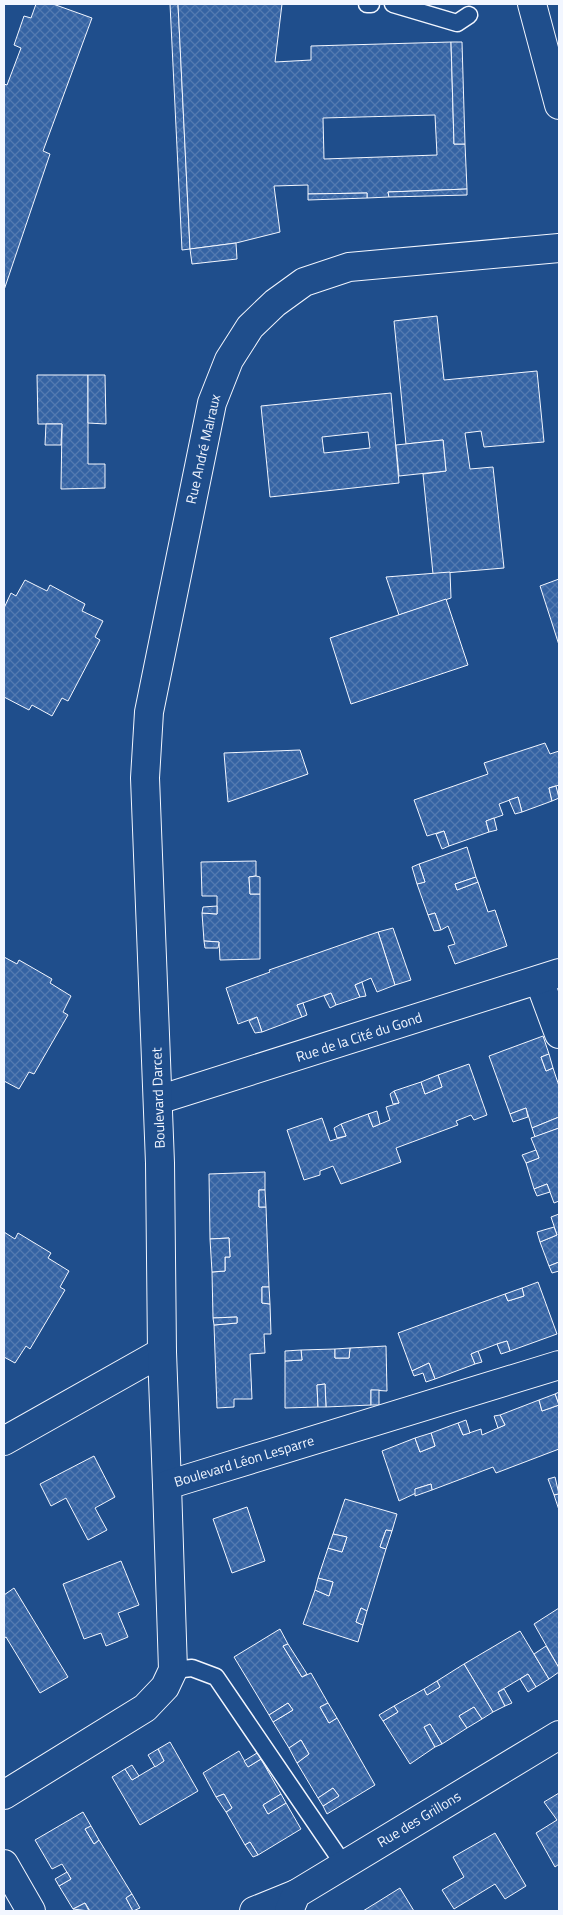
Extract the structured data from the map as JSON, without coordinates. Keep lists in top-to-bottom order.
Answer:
{
  "streets": {
    "street": [
      "Rue André Malraux",
      "Rue de la Cité du Gond",
      "Boulevard Darcet",
      "Boulevard Léon Lesparre",
      "Rue des Grillons"
    ]
  },
  "crossings": [
    ["Rue André Malraux", "Boulevard Darcet"],
    ["Rue de la Cité du Gond", "Boulevard Darcet"],
    ["Boulevard Darcet", "Boulevard Léon Lesparre"]
  ]
}
